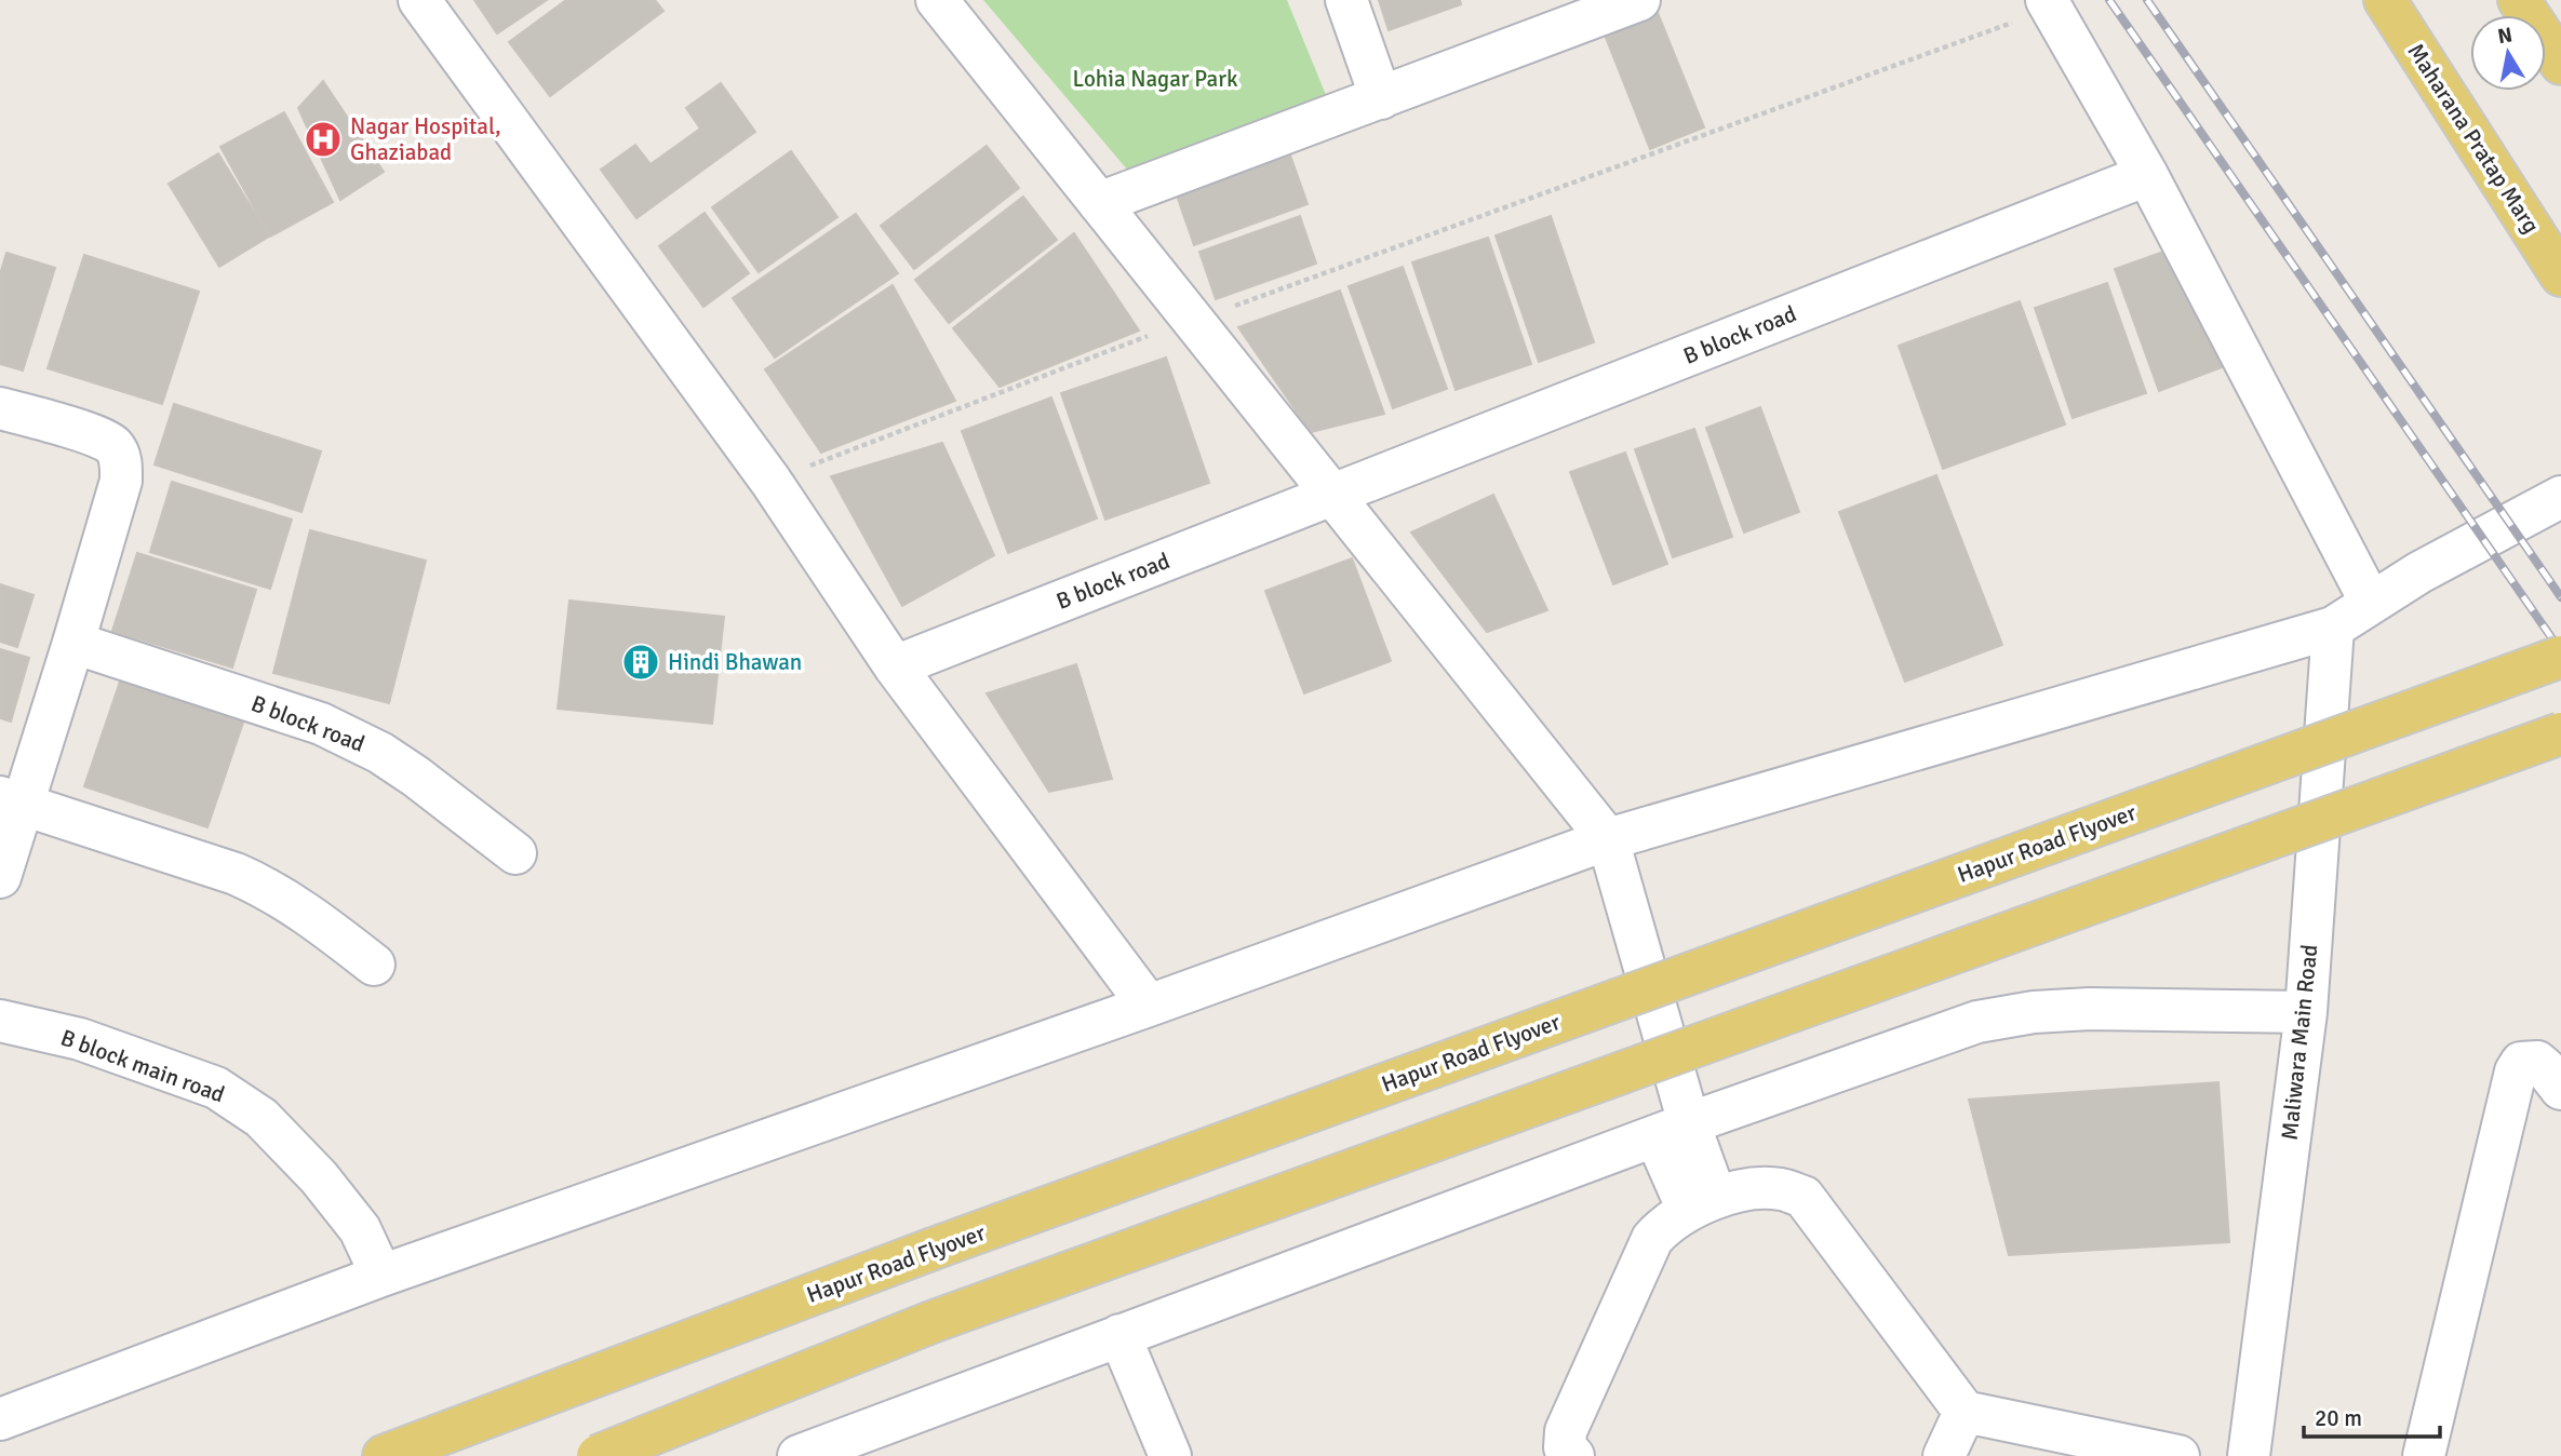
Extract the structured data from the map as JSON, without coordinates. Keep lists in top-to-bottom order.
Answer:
{
  "streets": {
    "main road": ["Maharana Pratap Marg", "Hapur Road Flyover"],
    "street": ["B block road", "Maliwara Main Road", "B block main road"]
  },
  "parks": ["Lohia Nagar Park"],
  "places": {
    "hospital": ["Nagar Hospital, Ghaziabad"],
    "building": ["Hindi Bhawan"]
  },
  "scale_bar": "20 m",
  "north": "top"
}
